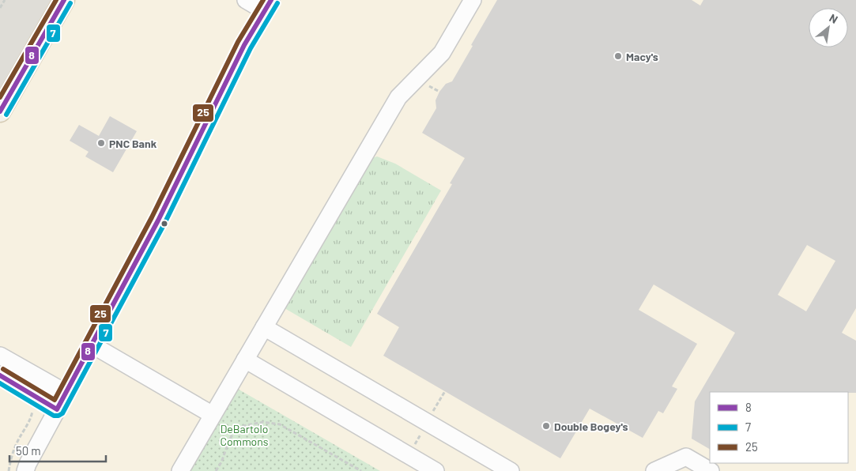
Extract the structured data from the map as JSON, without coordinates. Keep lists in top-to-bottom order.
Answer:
{
  "parks": ["DeBartolo Commons"],
  "places": ["Macy's", "PNC Bank", "Double Bogey's"],
  "lines": ["transit line 8", "transit line 25", "transit line 7"],
  "legend": ["8", "7", "25"],
  "scale_bar": "50 m",
  "north": "top right"
}
